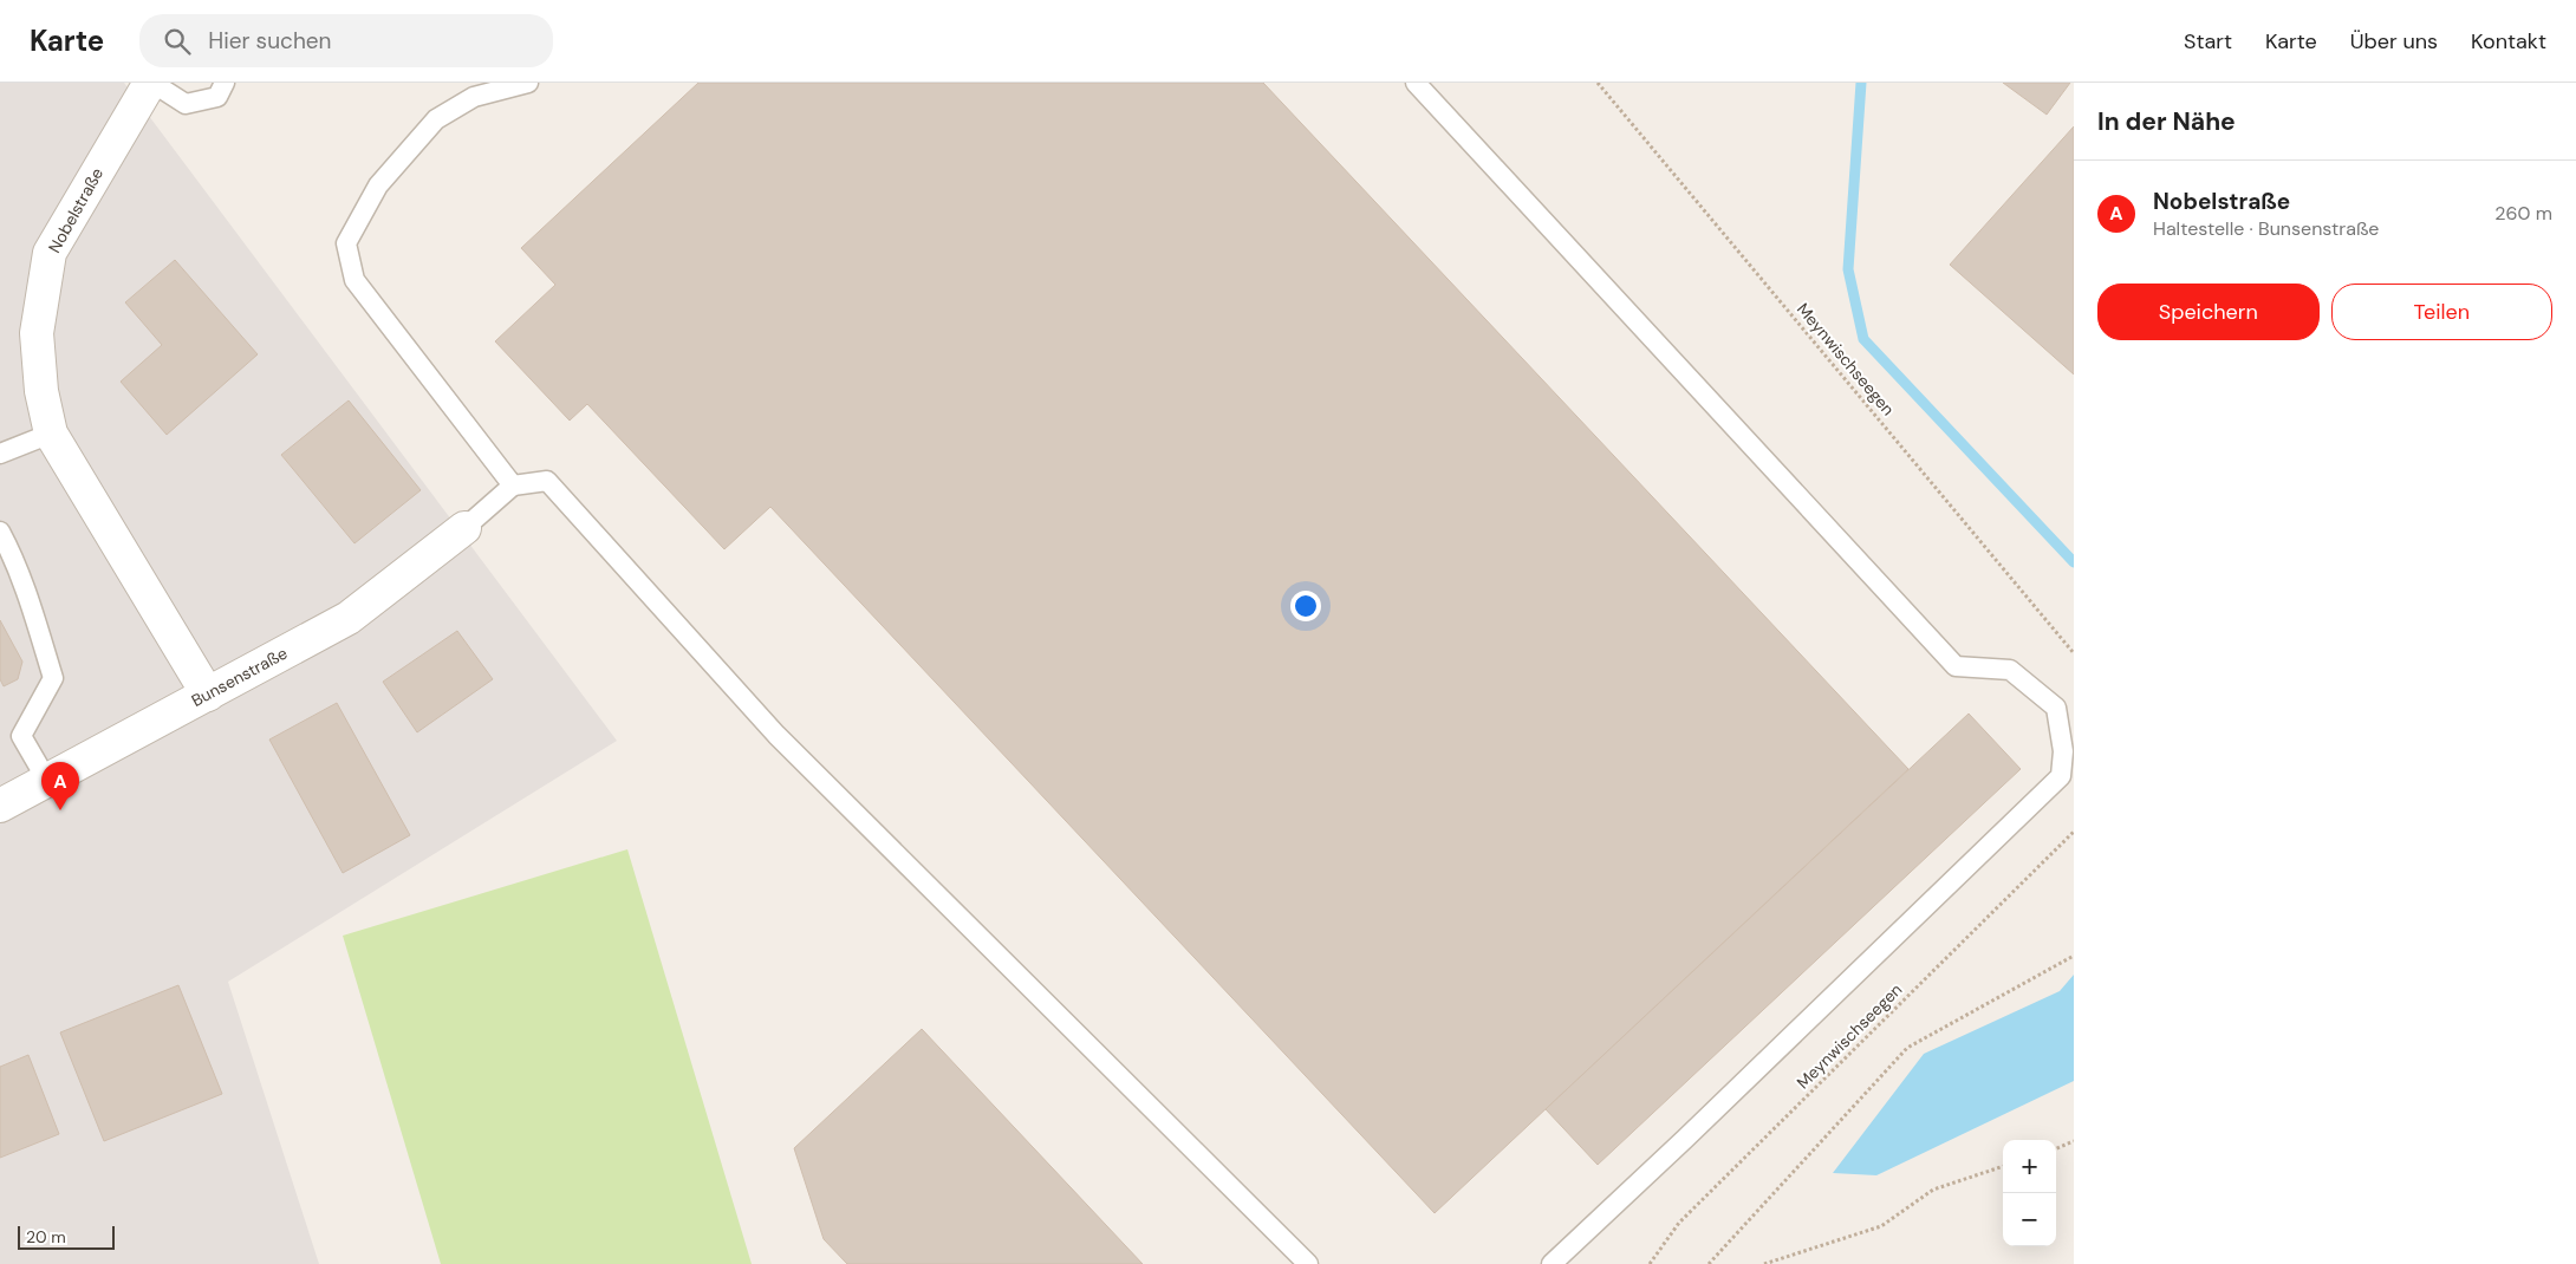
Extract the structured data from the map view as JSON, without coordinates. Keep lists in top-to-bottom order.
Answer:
{
  "streets": {
    "street": ["Nobelstraße", "Bunsenstraße"],
    "path": ["Meynwischseegen"]
  },
  "crossings": [
    ["Nobelstraße", "Bunsenstraße"]
  ],
  "scale_bar": "20 m",
  "page": {
    "header": "Karte",
    "search": "Hier suchen",
    "nav": [
      "Start",
      "Karte",
      "Über uns",
      "Kontakt"
    ],
    "heading": "In der Nähe",
    "list": [
      {
        "mark": "A",
        "name": "Nobelstraße",
        "note": "Haltestelle · Bunsenstraße",
        "value": "260 m"
      }
    ],
    "buttons": ["Speichern", "Teilen"],
    "pins": "A",
    "map_buttons": ["+", "−"],
    "scale": "20 m"
  }
}
